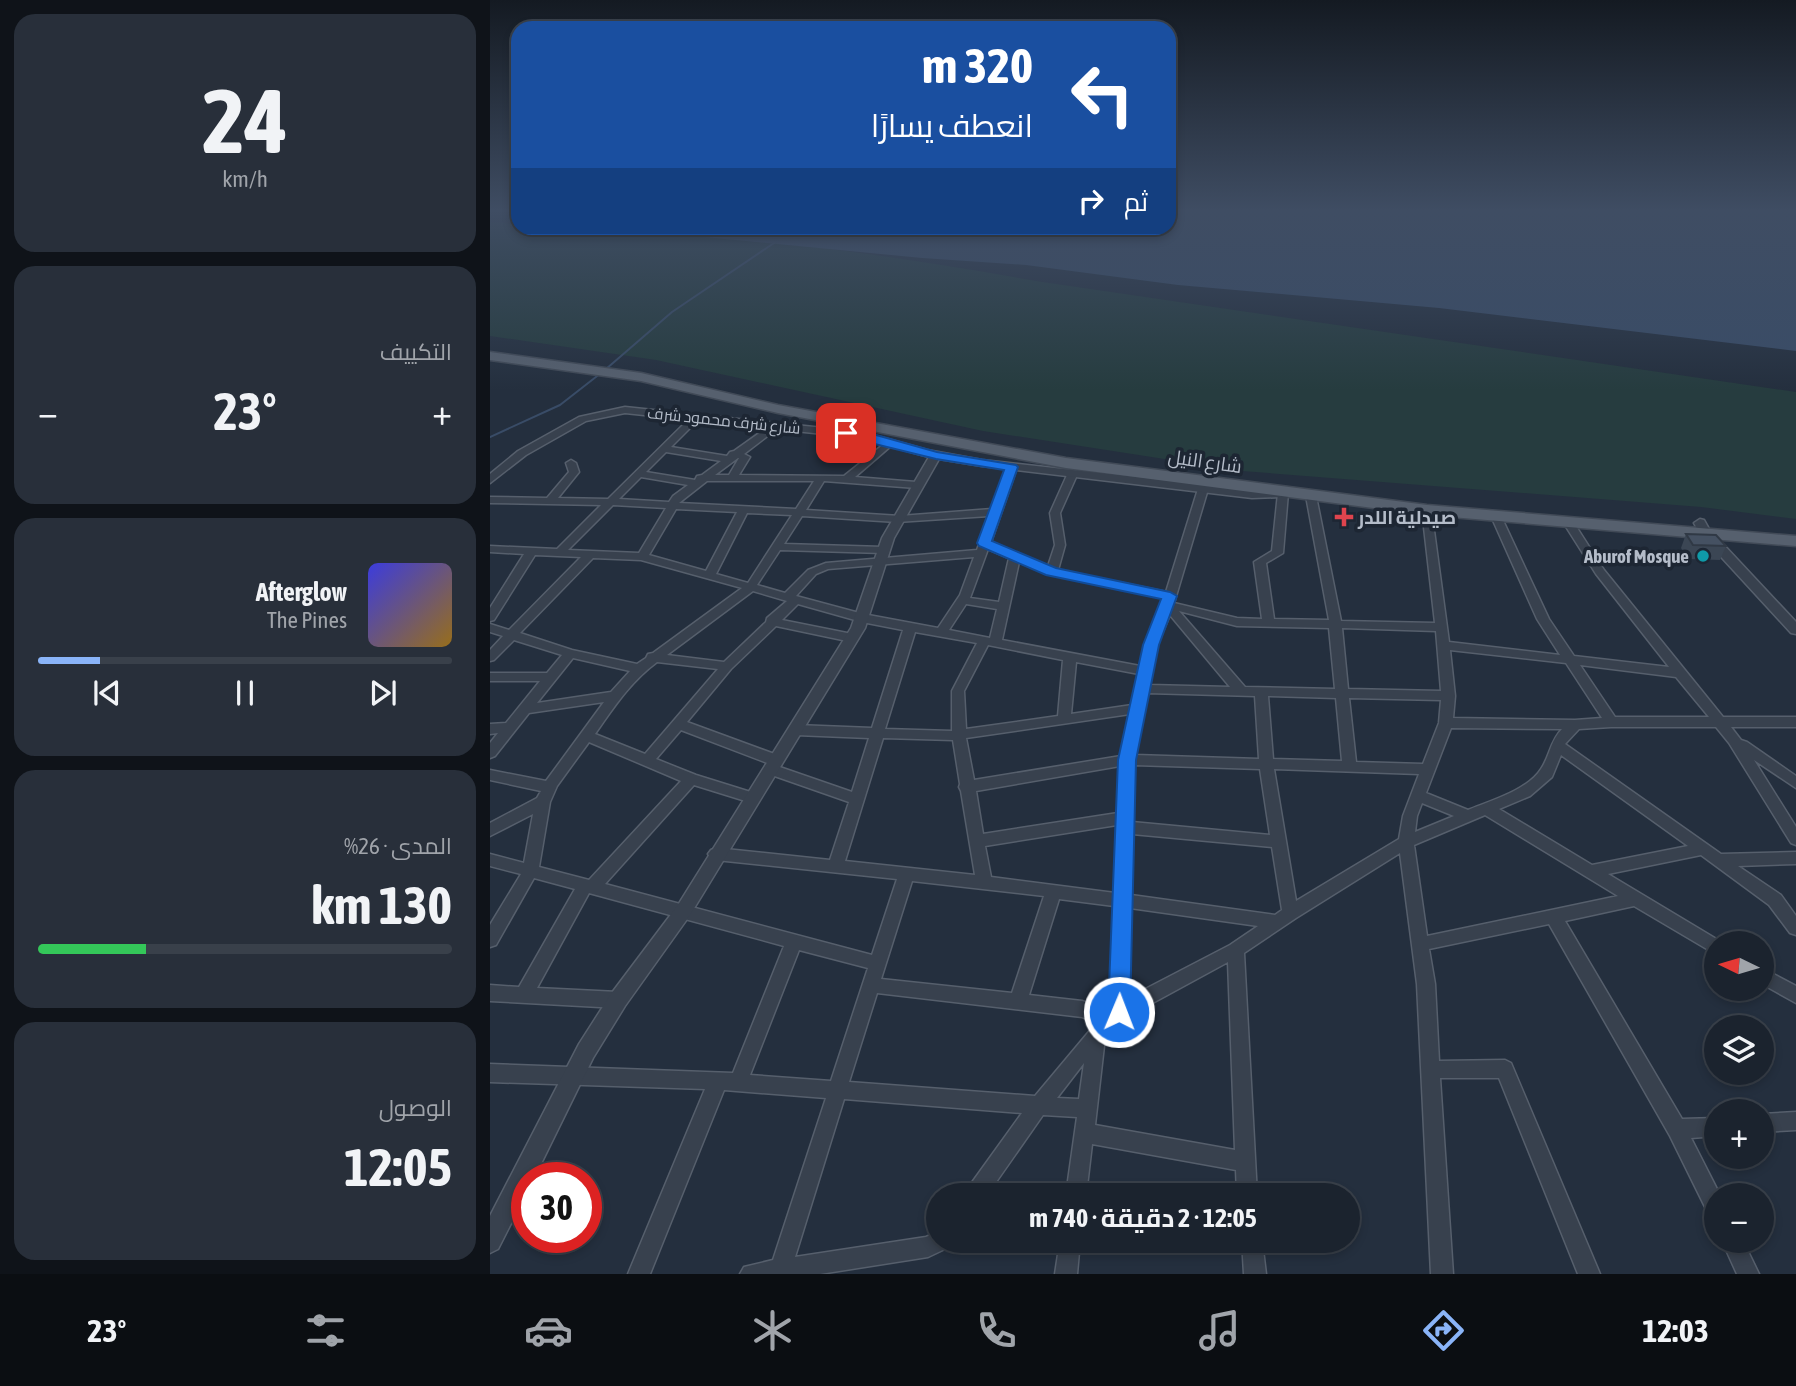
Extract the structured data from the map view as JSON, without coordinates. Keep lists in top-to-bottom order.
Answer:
{
  "streets": {
    "main road": ["شارع النيل"],
    "street": ["شارع شرف محمود شرف"]
  },
  "places": {
    "health": ["صيدلية اللدر"],
    "other": ["Aburof Mosque"]
  },
  "north": "left",
  "page": {
    "tile": [
      ["24", "km/h"],
      "التكييف",
      ["المدى · 26%", "130 km"],
      ["الوصول", "12:05"]
    ],
    "turn": ["320 m", "انعطف يسارًا"],
    "then": "ثم",
    "heat": ["−", "23°", "+"],
    "song": ["Afterglow", "The Pines"],
    "map_buttons": ["+", "−"],
    "limit": "30",
    "trip": "12:05 · 2 دقيقة · 740 m",
    "tabs": ["12:03", "23°"]
  }
}
